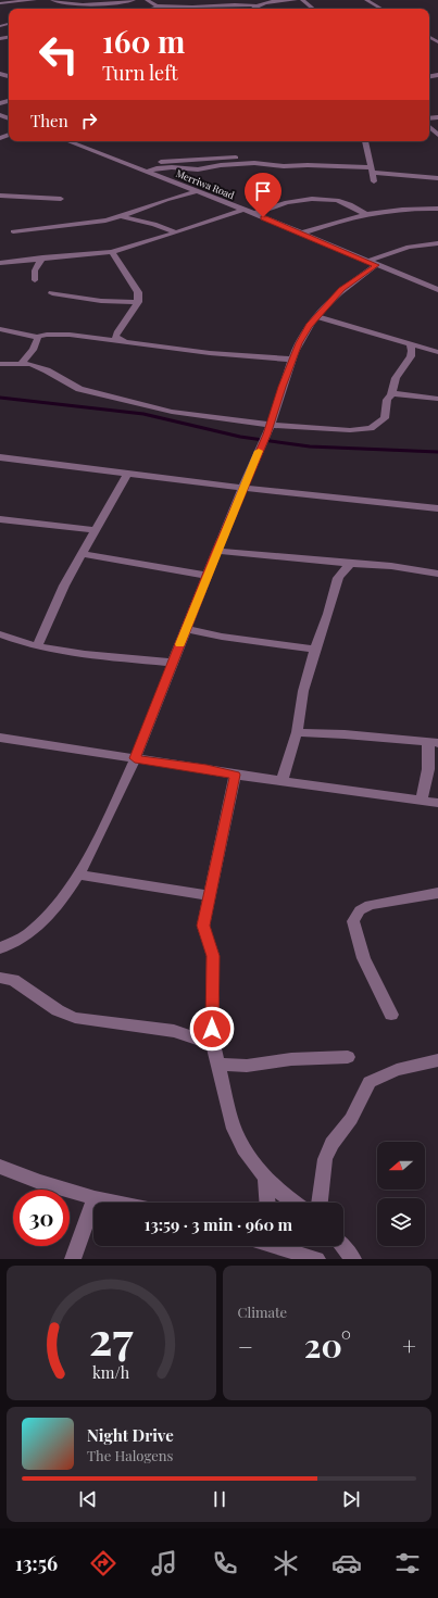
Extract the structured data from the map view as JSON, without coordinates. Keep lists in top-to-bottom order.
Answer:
{
  "streets": {
    "street": ["Merriwa Road"]
  },
  "north": "left",
  "page": {
    "turn": ["160 m", "Turn left"],
    "then": "Then",
    "limit": "30",
    "trip": "13:59 · 3 min · 960 m",
    "tile": "Climate",
    "heat": ["−", "20°", "+"],
    "song": ["Night Drive", "The Halogens"],
    "tabs": "13:56",
    "gauge": ["27", "km/h"]
  }
}
